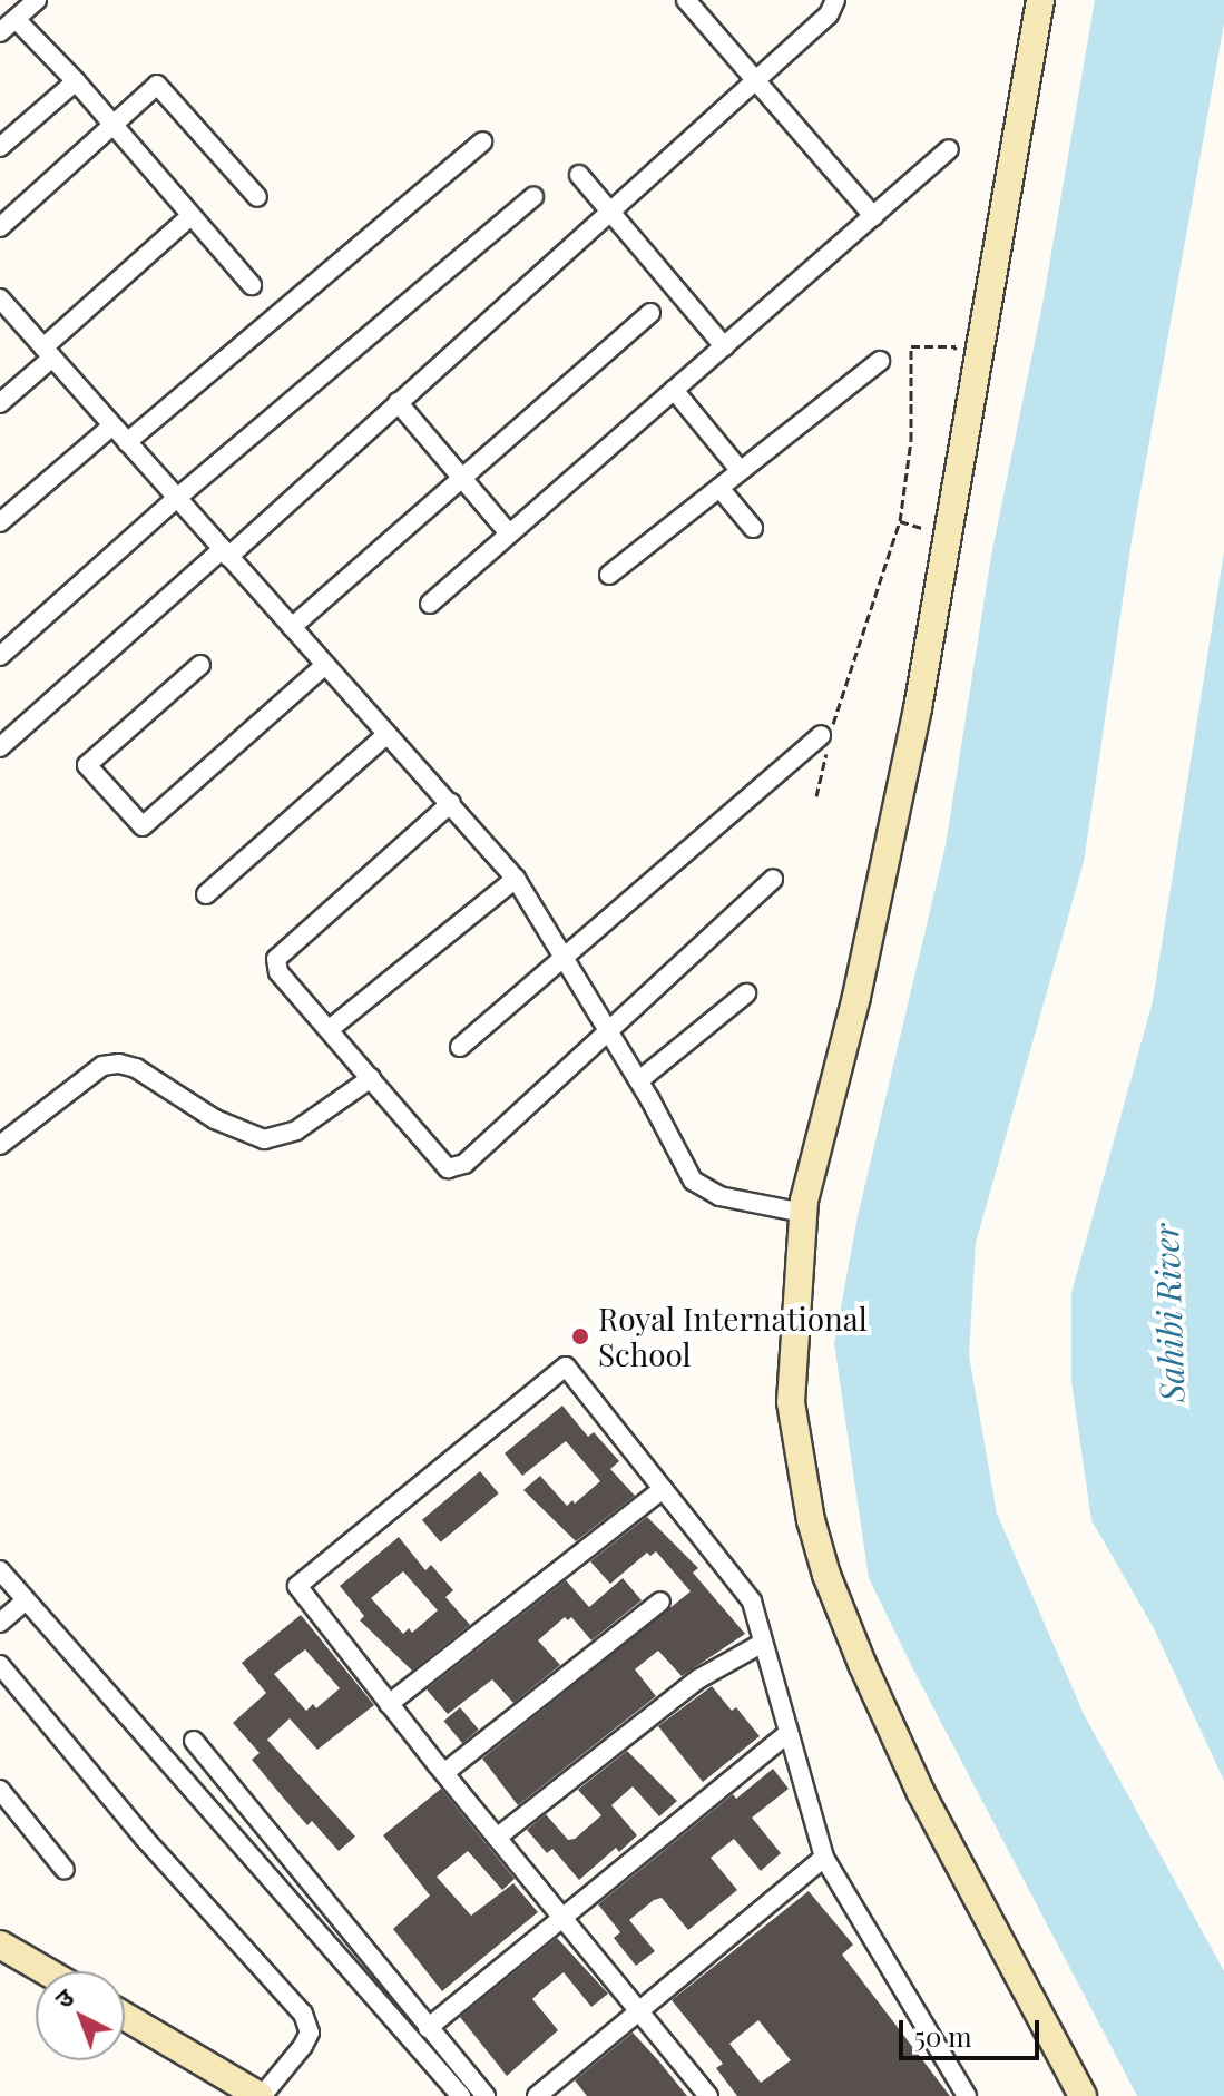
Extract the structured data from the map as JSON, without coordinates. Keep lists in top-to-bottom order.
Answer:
{
  "water": ["Sahibi River"],
  "places": ["Royal International School"],
  "scale_bar": "50 m",
  "north": "top left"
}
